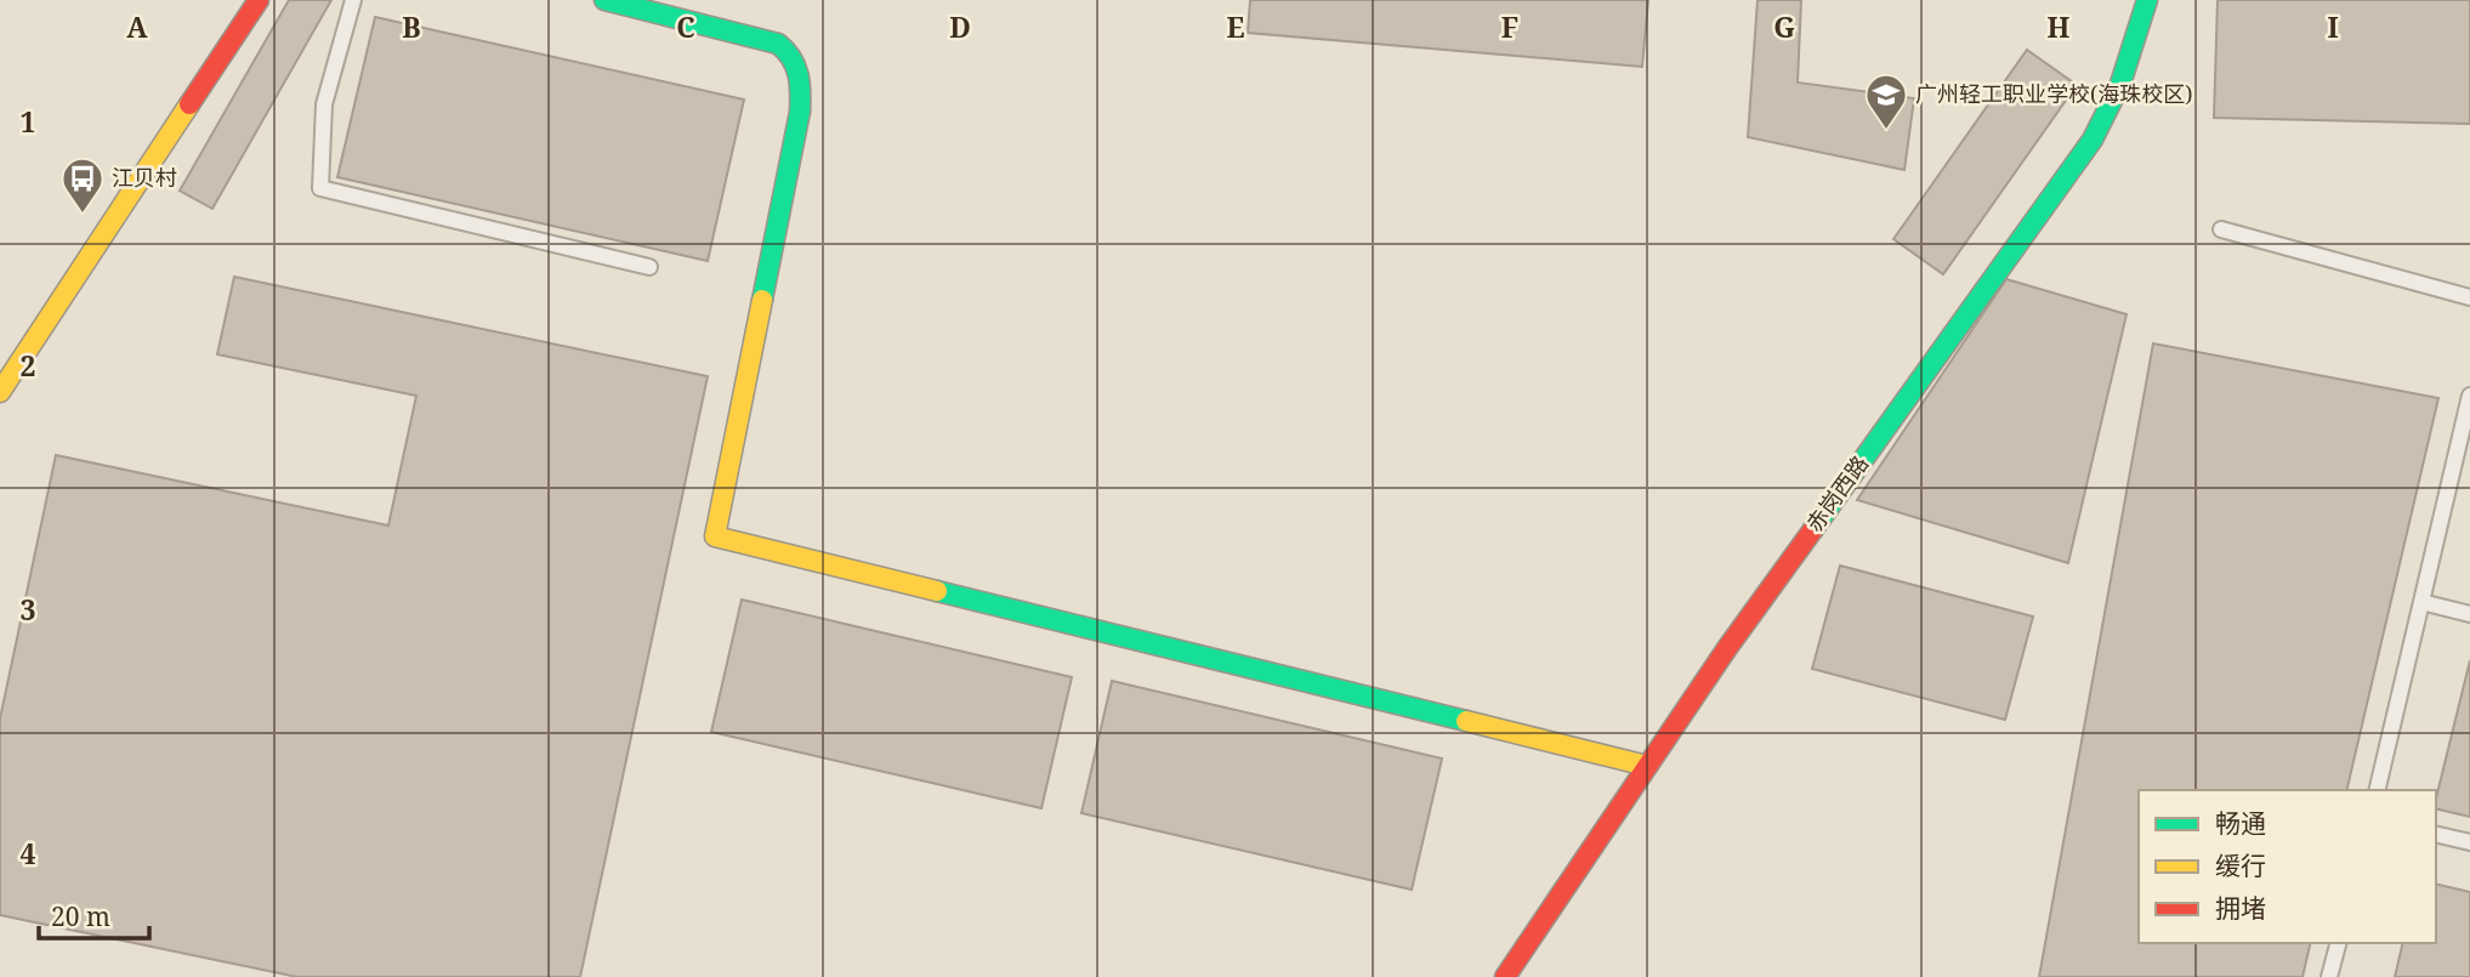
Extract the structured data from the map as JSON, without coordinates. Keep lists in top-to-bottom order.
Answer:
{
  "streets": {
    "street": ["赤岗西路"]
  },
  "places": {
    "school or university": ["广州轻工职业学校(海珠校区)"],
    "bus stop": ["江贝村"]
  },
  "legend": ["畅通", "缓行", "拥堵"],
  "scale_bar": "20 m",
  "grid": {
    "columns": [
      "A",
      "B",
      "C",
      "D",
      "E",
      "F",
      "G",
      "H",
      "I"
    ],
    "rows": [
      "1",
      "2",
      "3",
      "4"
    ]
  }
}
